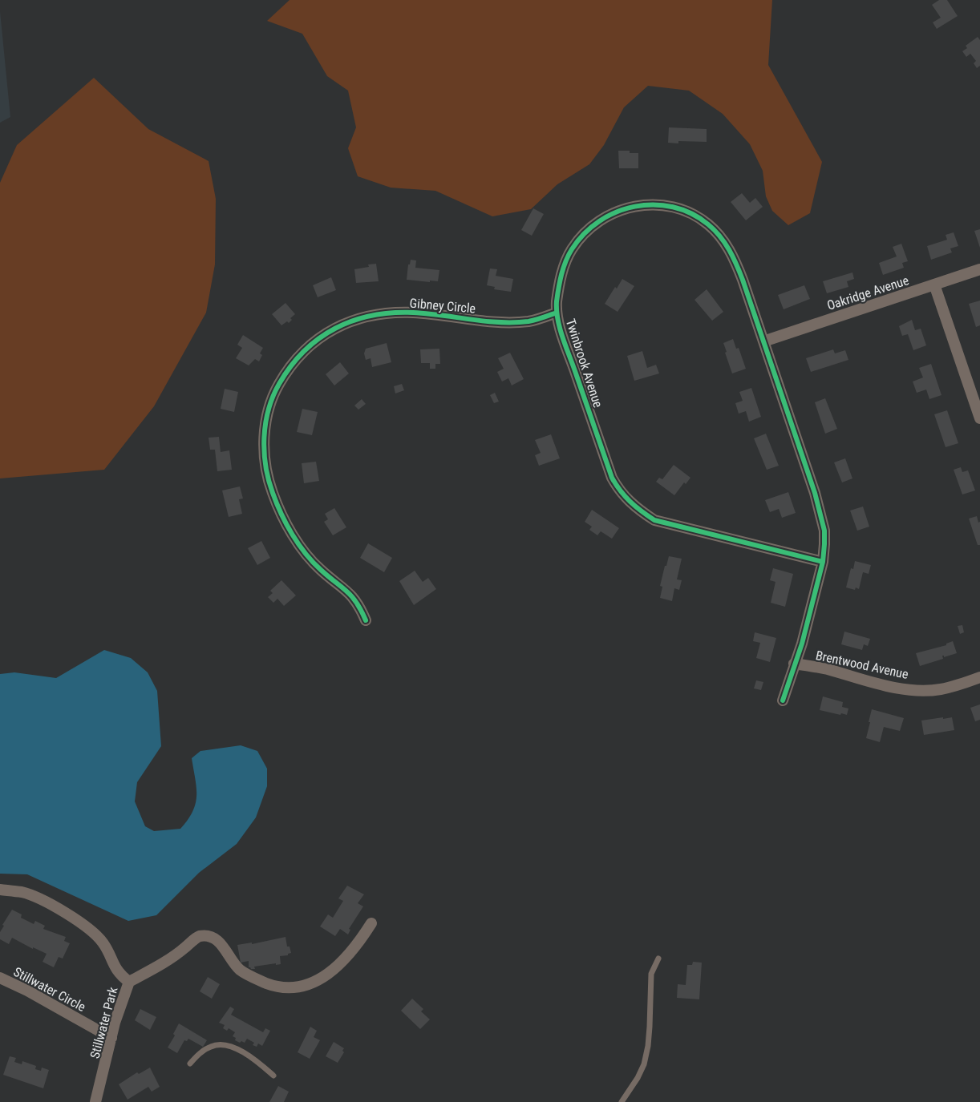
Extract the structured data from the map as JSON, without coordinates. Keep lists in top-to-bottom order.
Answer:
{
  "streets": {
    "street": [
      "Oakridge Avenue",
      "Gibney Circle",
      "Twinbrook Avenue",
      "Brentwood Avenue",
      "Stillwater Circle",
      "Stillwater Park"
    ]
  },
  "crossings": [
    ["Oakridge Avenue", "Twinbrook Avenue"],
    ["Gibney Circle", "Twinbrook Avenue"],
    ["Twinbrook Avenue", "Brentwood Avenue"],
    ["Stillwater Circle", "Stillwater Park"]
  ]
}
